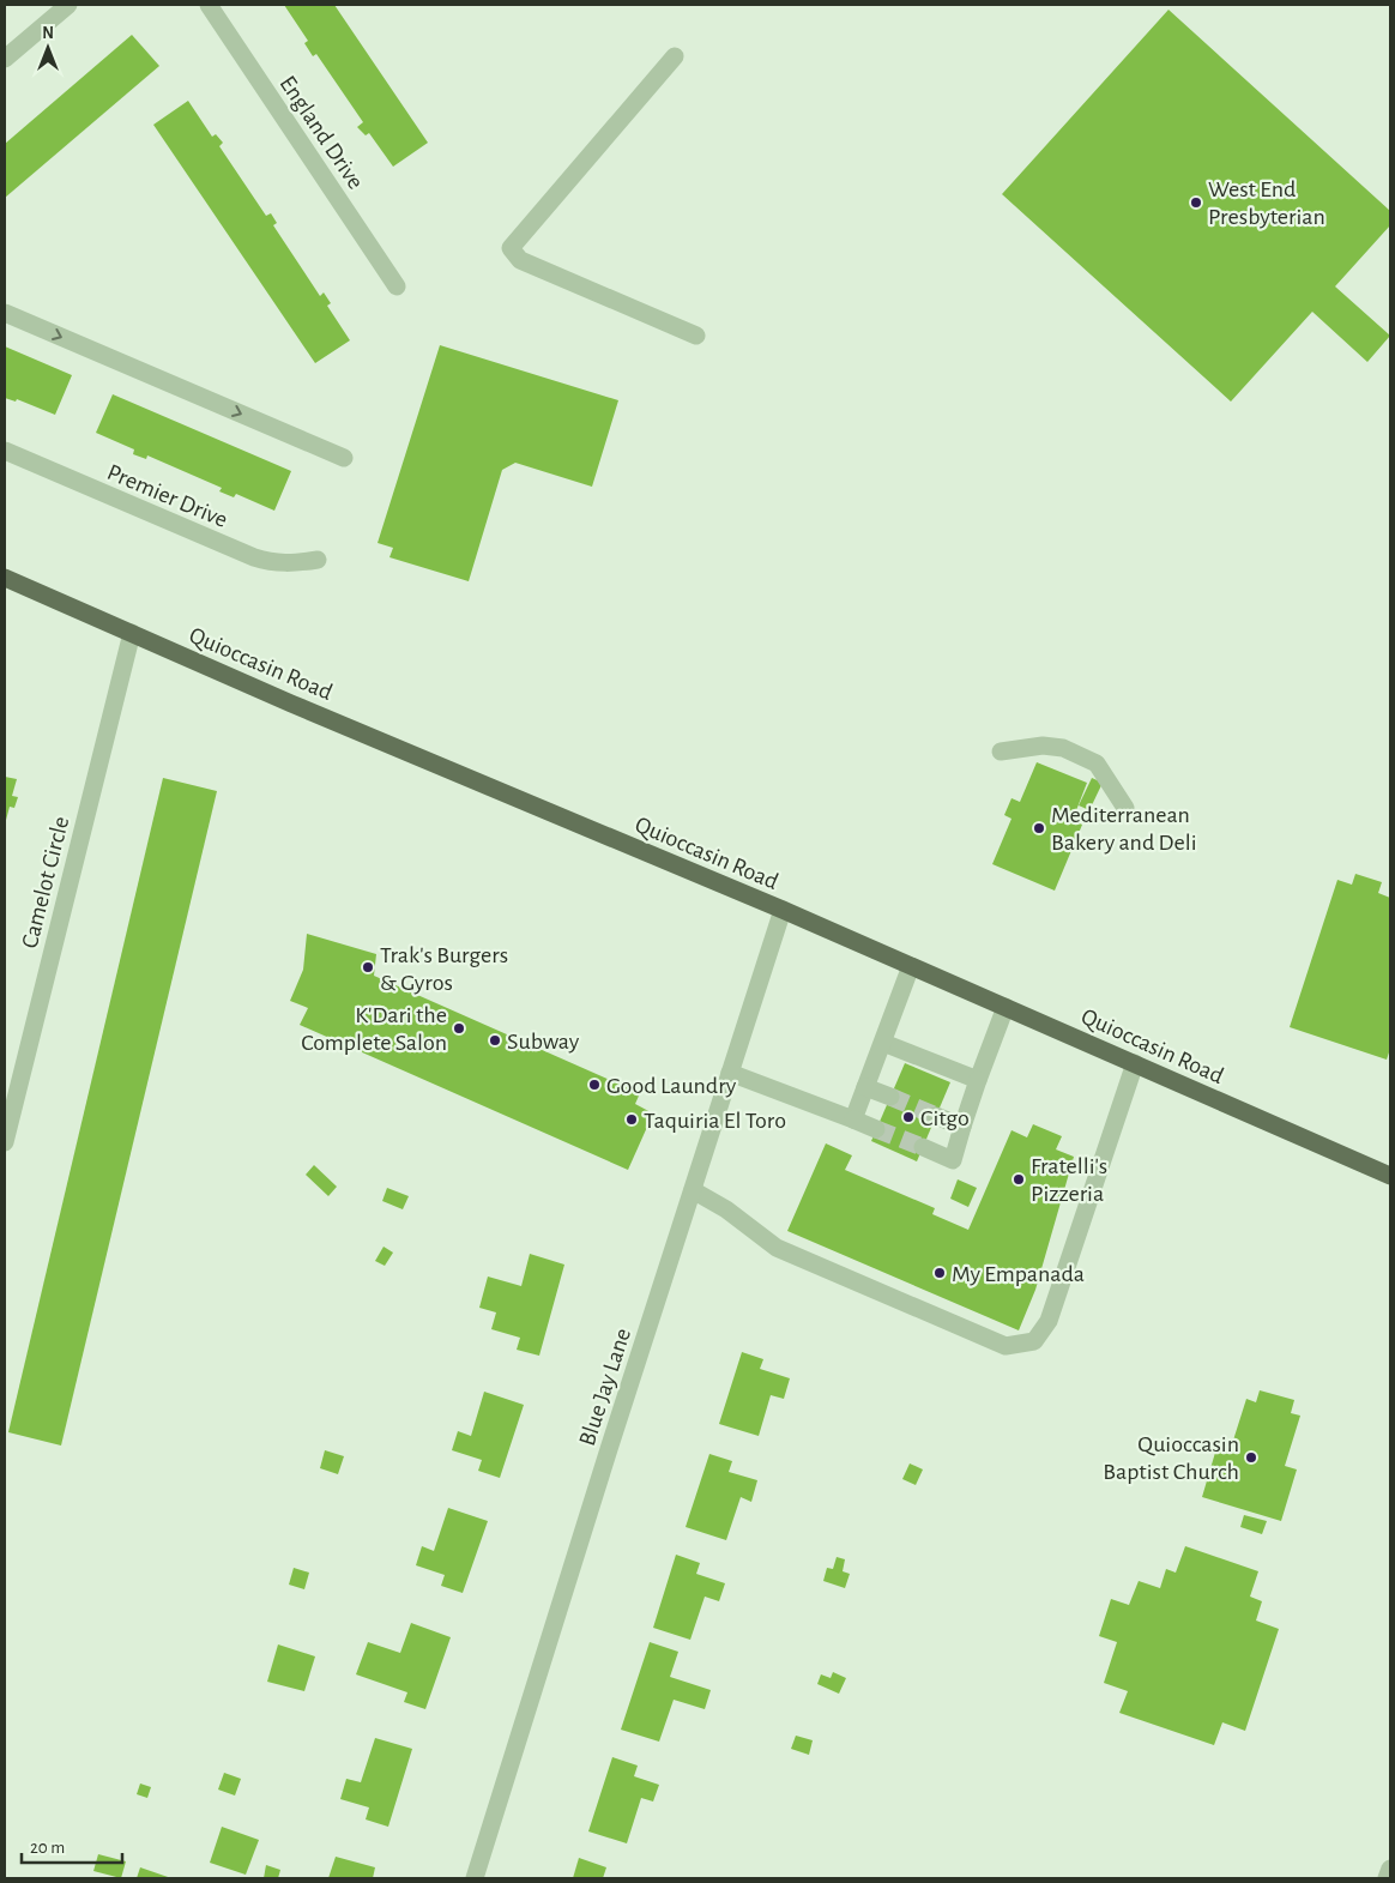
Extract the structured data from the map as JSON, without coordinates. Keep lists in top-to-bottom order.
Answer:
{
  "streets": {
    "main road": ["Quioccasin Road"],
    "street": [
      "England Drive",
      "Premier Drive",
      "Camelot Circle",
      "Blue Jay Lane"
    ]
  },
  "crossings": [
    ["Quioccasin Road", "Camelot Circle"],
    ["Quioccasin Road", "Blue Jay Lane"]
  ],
  "places": [
    "West End Presbyterian",
    "Mediterranean Bakery and Deli",
    "Trak's Burgers & Gyros",
    "K'Dari the Complete Salon",
    "Subway",
    "Good Laundry",
    "Citgo",
    "Taquiria El Toro",
    "Fratelli's Pizzeria",
    "My Empanada",
    "Quioccasin Baptist Church"
  ],
  "scale_bar": "20 m",
  "north": "top"
}
